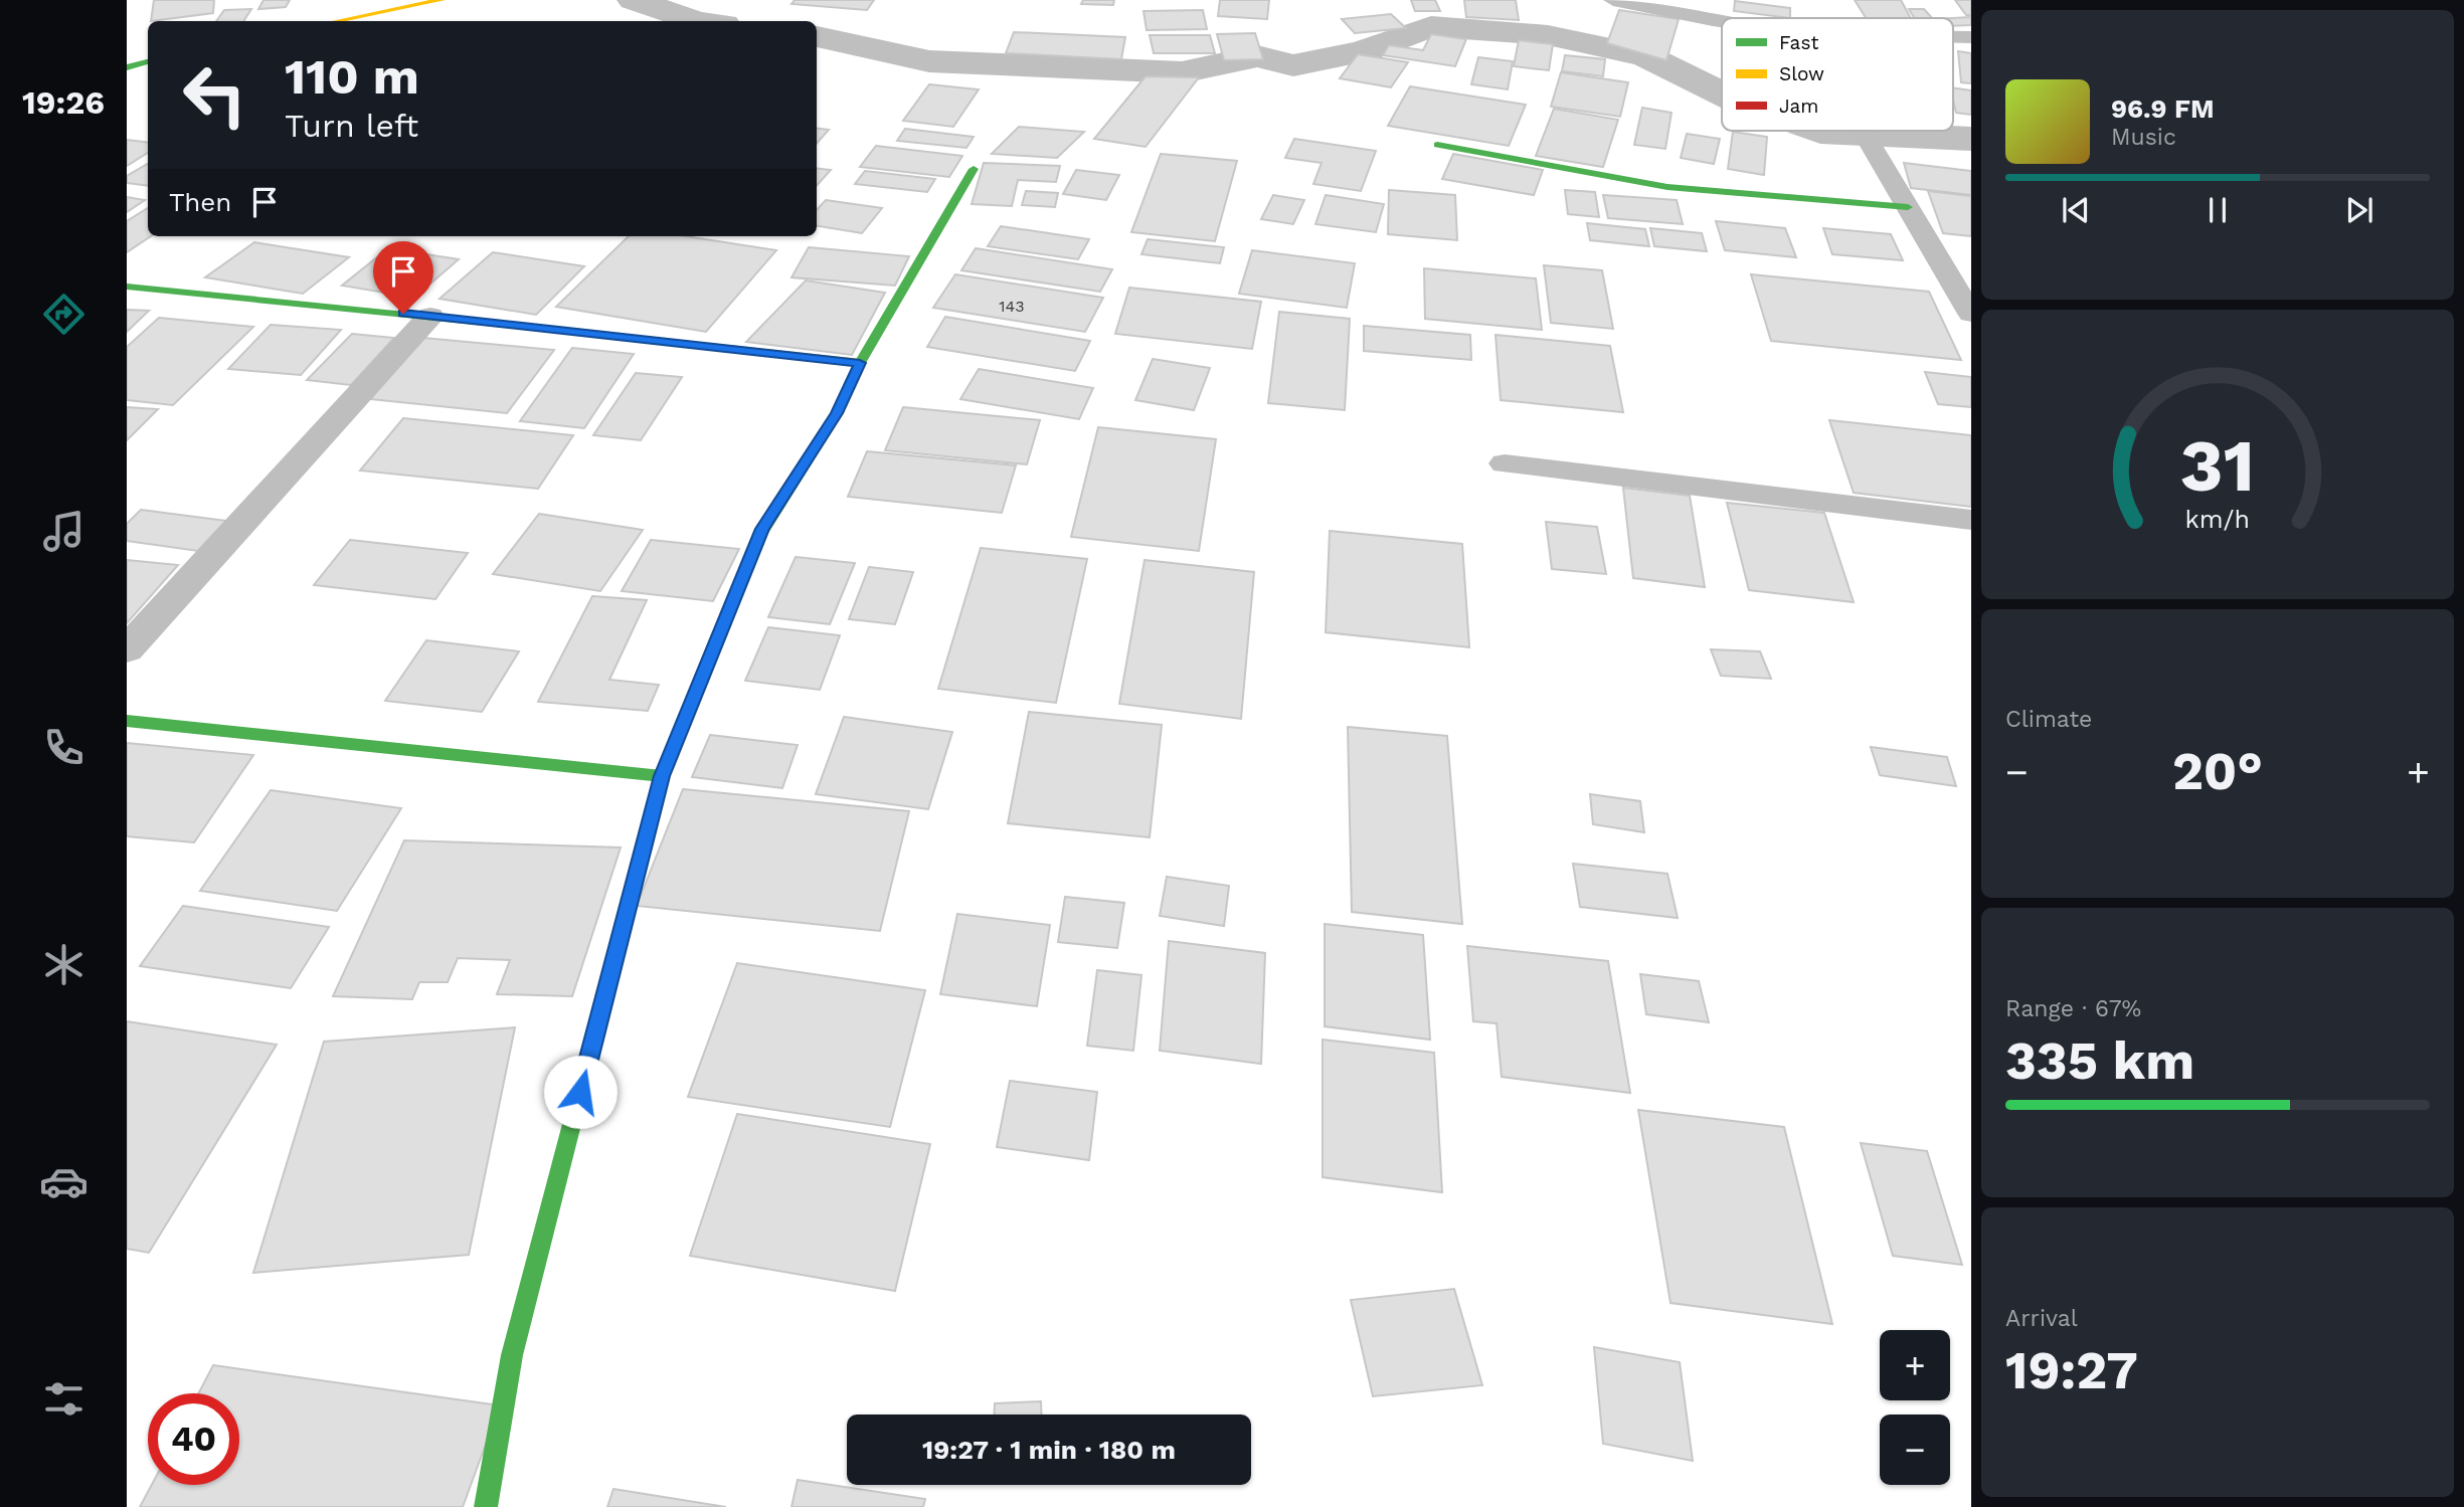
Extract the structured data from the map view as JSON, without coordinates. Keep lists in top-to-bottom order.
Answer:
{
  "house_numbers": ["143"],
  "legend": ["Fast", "Slow", "Jam"],
  "page": {
    "tabs": "19:26",
    "turn": ["110 m", "Turn left"],
    "song": ["96.9 FM", "Music"],
    "then": "Then",
    "tile": [
      "Climate",
      ["Range · 67%", "335 km"],
      ["Arrival", "19:27"]
    ],
    "heat": ["−", "20°", "+"],
    "map_buttons": ["+", "−"],
    "limit": "40",
    "trip": "19:27 · 1 min · 180 m",
    "gauge": ["31", "km/h"]
  }
}
